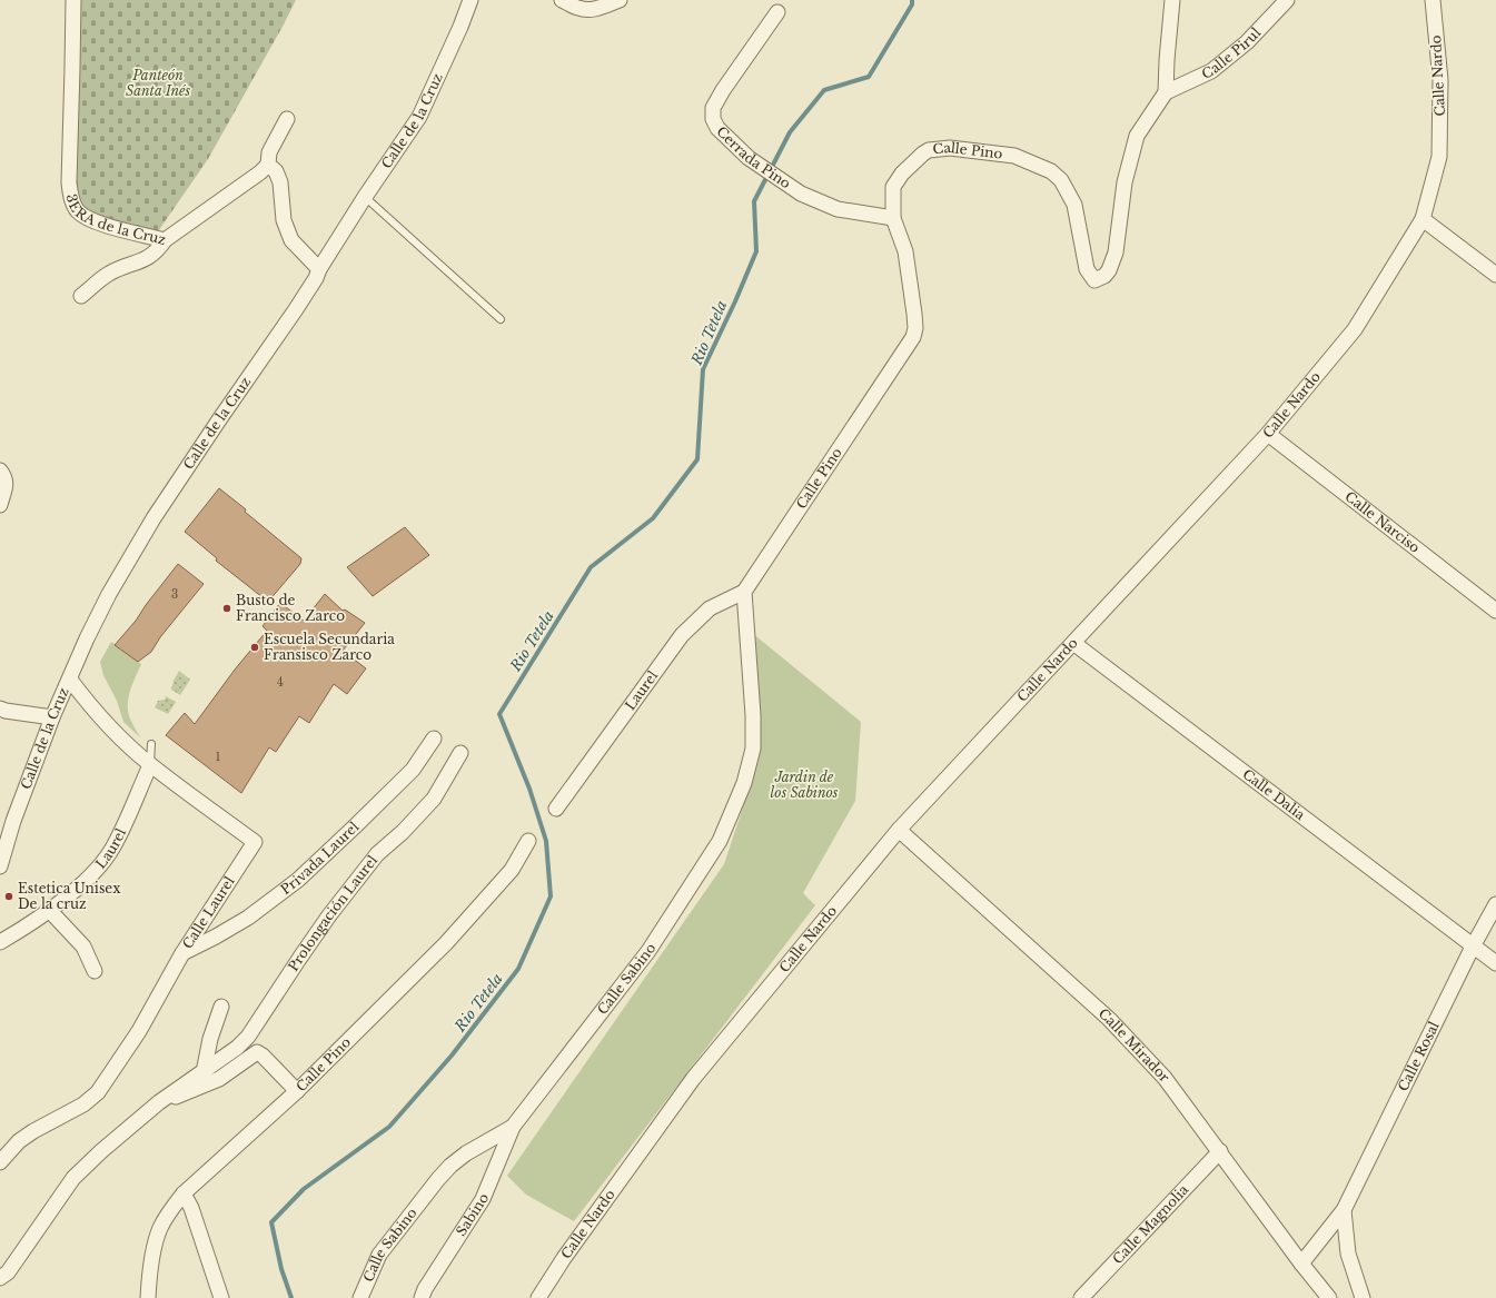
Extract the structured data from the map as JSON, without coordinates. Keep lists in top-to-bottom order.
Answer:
{
  "streets": {
    "street": [
      "Calle Pirul",
      "Calle Nardo",
      "Calle de la Cruz",
      "Calle Pino",
      "Cerrada Pino",
      "3ERA de la Cruz",
      "Calle Narciso",
      "Laurel",
      "Calle Dalia",
      "Privada Laurel",
      "Calle Laurel",
      "Prolongación Laurel",
      "Calle Sabino",
      "Calle Mirador",
      "Calle Rosal",
      "Sabino",
      "Calle Magnolia"
    ]
  },
  "crossings": [
    ["Calle Pirul", "Calle Pino"],
    ["Calle Nardo", "Calle Narciso"],
    ["Calle Nardo", "Calle Dalia"],
    ["Calle Nardo", "Calle Mirador"],
    ["Calle de la Cruz", "Calle Laurel"],
    ["Calle Pino", "Cerrada Pino"],
    ["Calle Pino", "Laurel"],
    ["Calle Pino", "Calle Sabino"],
    ["Laurel", "Calle Laurel"],
    ["Laurel", "Calle Sabino"],
    ["Calle Dalia", "Calle Rosal"],
    ["Privada Laurel", "Calle Laurel"],
    ["Calle Sabino", "Sabino"],
    ["Calle Mirador", "Calle Rosal"],
    ["Calle Mirador", "Calle Magnolia"]
  ],
  "water": ["Rio Tetela"],
  "parks": ["Panteón Santa Inés", "Jardin de los Sabinos"],
  "places": ["Busto de Francisco Zarco", "Escuela Secundaria Fransisco Zarco", "Estetica Unisex De la cruz"],
  "house_numbers": ["3", "4", "1"]
}
